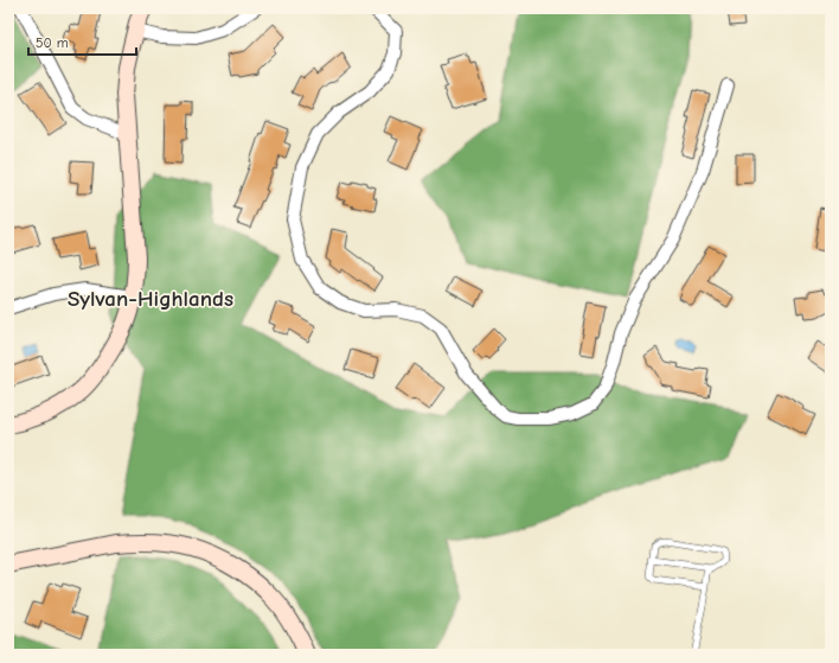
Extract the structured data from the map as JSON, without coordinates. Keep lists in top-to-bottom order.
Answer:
{
  "districts": ["Sylvan-Highlands"],
  "scale_bar": "50 m"
}
